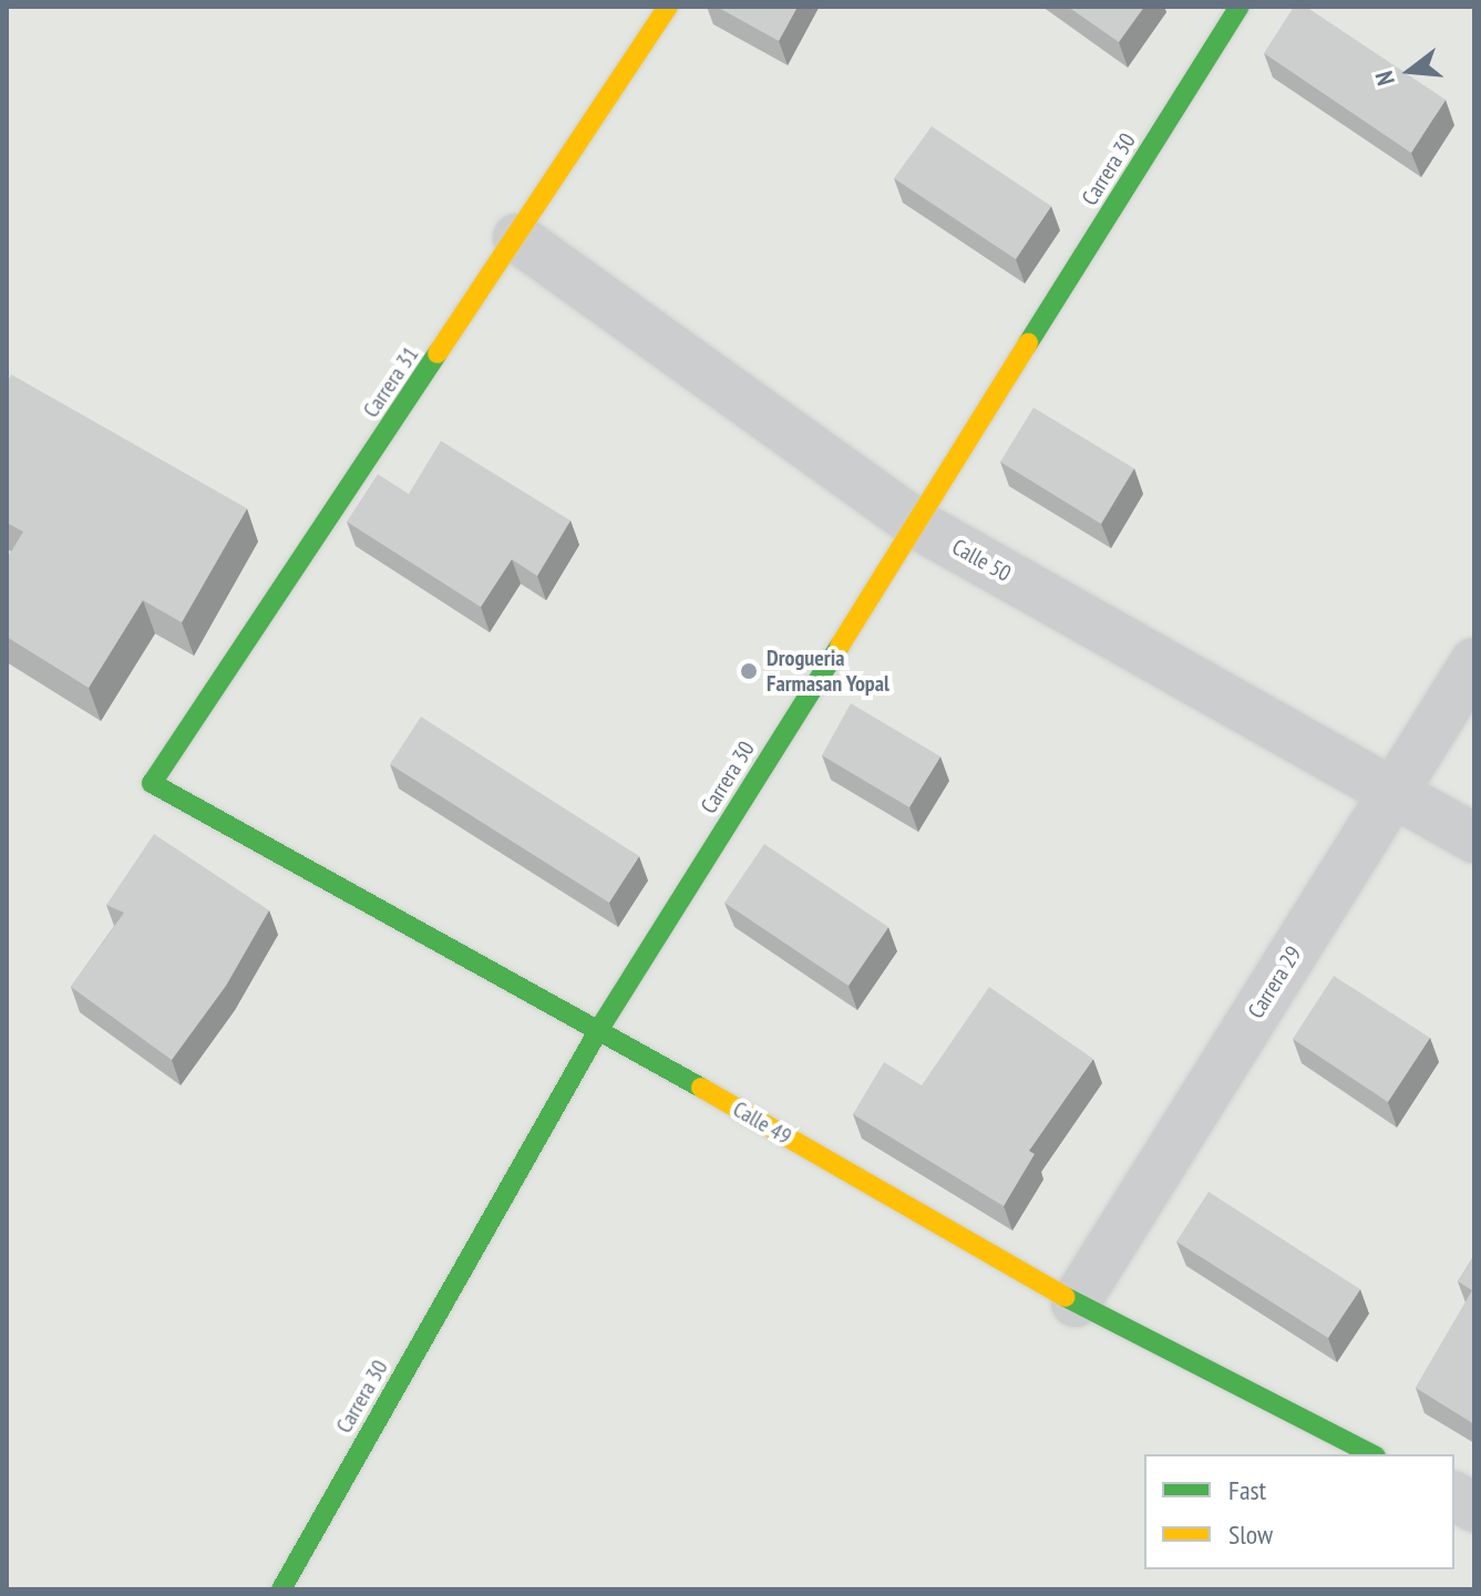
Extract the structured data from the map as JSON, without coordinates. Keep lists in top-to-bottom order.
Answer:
{
  "streets": {
    "street": [
      "Carrera 30",
      "Carrera 31",
      "Calle 50",
      "Carrera 29",
      "Calle 49"
    ]
  },
  "crossings": [
    ["Carrera 30", "Calle 50"],
    ["Carrera 30", "Calle 49"],
    ["Carrera 31", "Calle 50"],
    ["Carrera 31", "Calle 49"],
    ["Calle 50", "Carrera 29"],
    ["Carrera 29", "Calle 49"]
  ],
  "places": ["Drogueria Farmasan Yopal"],
  "legend": ["Fast", "Slow"],
  "north": "left"
}
